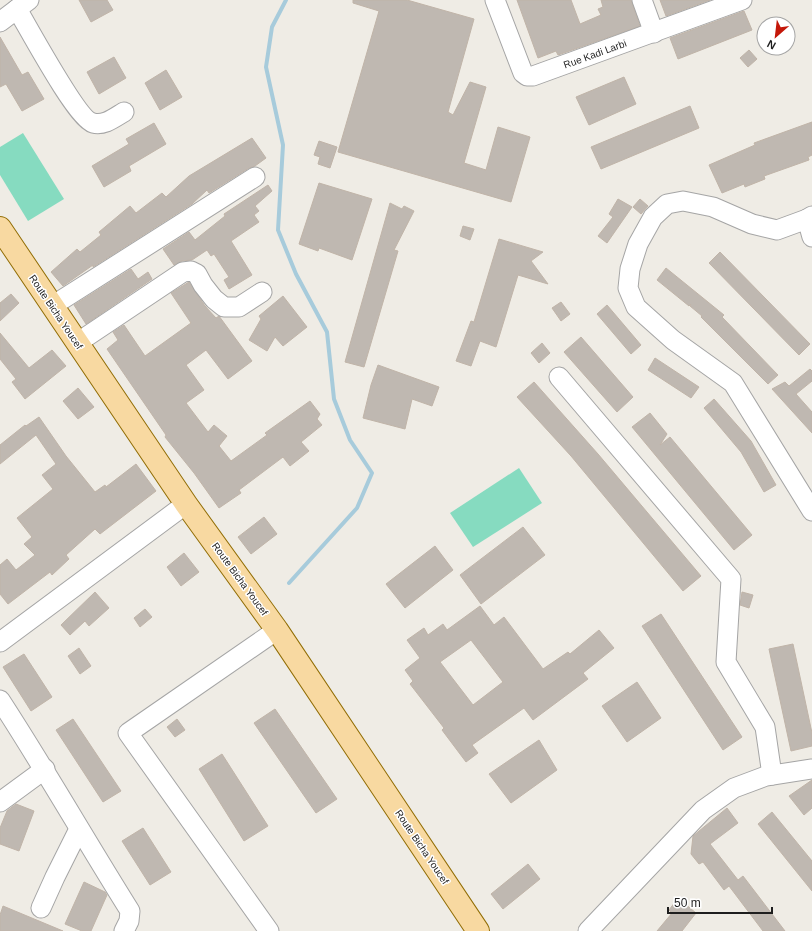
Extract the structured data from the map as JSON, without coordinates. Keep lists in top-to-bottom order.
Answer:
{
  "streets": {
    "main road": ["Route Bicha Youcef"],
    "street": ["Rue Kadi Larbi"]
  },
  "scale_bar": "50 m",
  "north": "bottom left"
}
